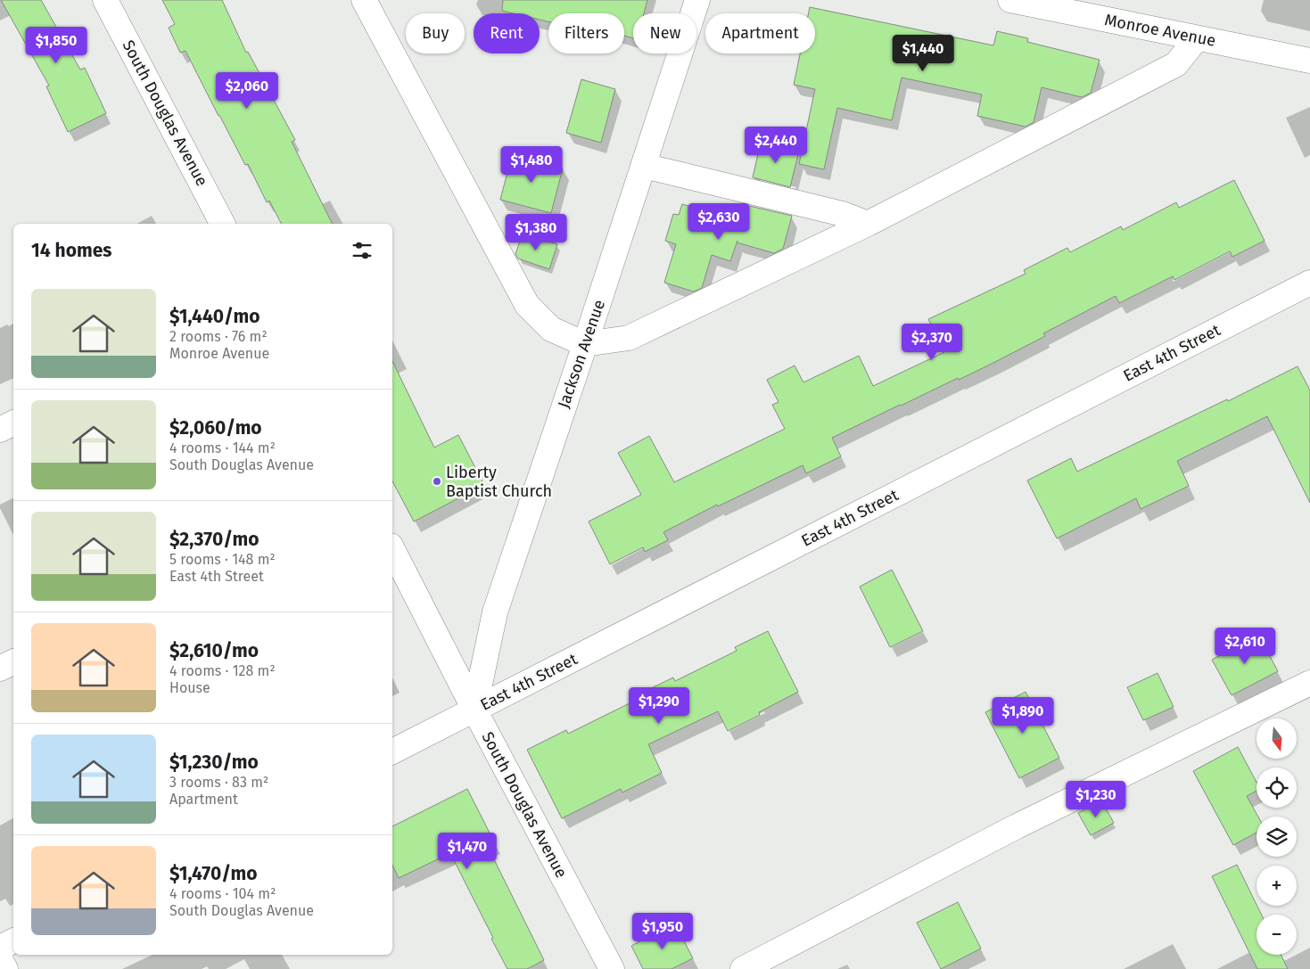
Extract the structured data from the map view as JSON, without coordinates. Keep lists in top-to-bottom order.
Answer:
{
  "streets": {
    "street": [
      "Monroe Avenue",
      "South Douglas Avenue",
      "East 4th Street",
      "Jackson Avenue"
    ]
  },
  "crossings": [
    ["South Douglas Avenue", "East 4th Street"],
    ["South Douglas Avenue", "Jackson Avenue"],
    ["East 4th Street", "Jackson Avenue"]
  ],
  "places": ["Liberty Baptist Church"],
  "north": "bottom",
  "page": {
    "chip": [
      "Buy",
      "Rent",
      "Filters",
      "New",
      "Apartment"
    ],
    "price": [
      "$1,850",
      "$1,440",
      "$2,060",
      "$2,440",
      "$1,480",
      "$2,630",
      "$1,380",
      "$2,370",
      "$2,610",
      "$1,290",
      "$1,890",
      "$1,230",
      "$1,470",
      "$1,950"
    ],
    "heading": "14 homes",
    "list": [
      {
        "name": "$1,440/mo",
        "note": "2 rooms · 76 m² · Monroe Avenue"
      },
      {
        "name": "$2,060/mo",
        "note": "4 rooms · 144 m² · South Douglas Avenue"
      },
      {
        "name": "$2,370/mo",
        "note": "5 rooms · 148 m² · East 4th Street"
      },
      {
        "name": "$2,610/mo",
        "note": "4 rooms · 128 m² · House"
      },
      {
        "name": "$1,230/mo",
        "note": "3 rooms · 83 m² · Apartment"
      },
      {
        "name": "$1,470/mo",
        "note": "4 rooms · 104 m² · South Douglas Avenue"
      }
    ],
    "map_buttons": ["+", "−"]
  }
}
